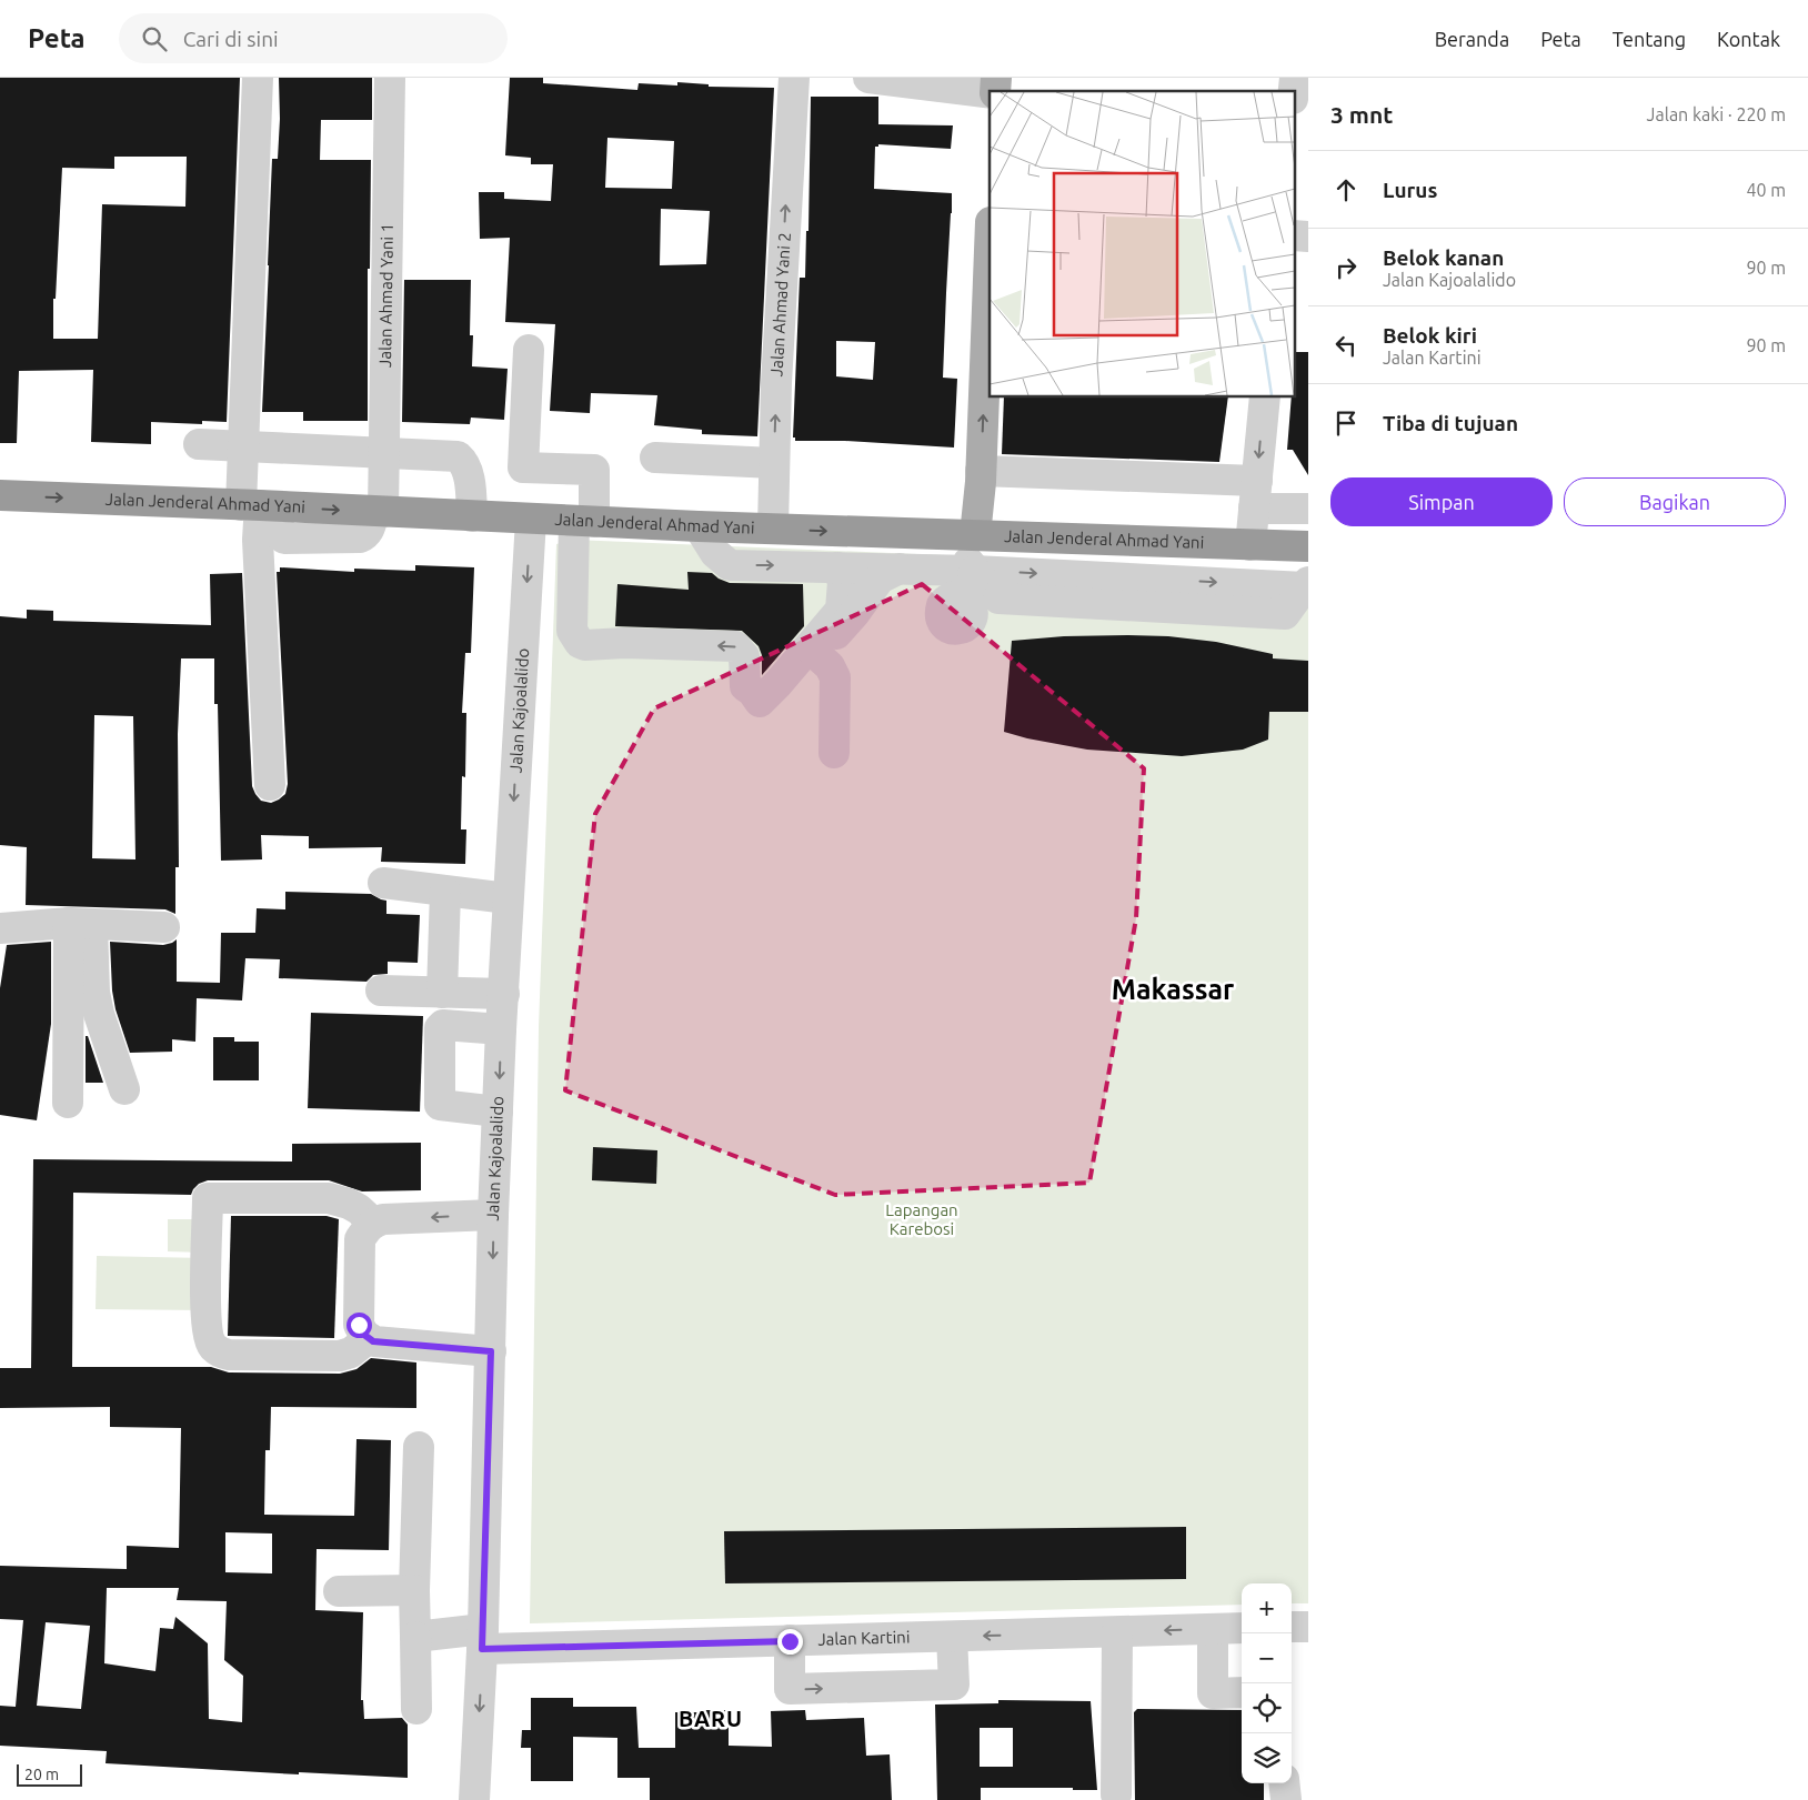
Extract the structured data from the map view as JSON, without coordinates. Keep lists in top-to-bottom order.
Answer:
{
  "streets": {
    "highway": ["Jalan Jenderal Ahmad Yani"],
    "street": [
      "Jalan Ahmad Yani 1",
      "Jalan Ahmad Yani 2",
      "Jalan Kajoalalido",
      "Jalan Kartini"
    ]
  },
  "crossings": [
    ["Jalan Ahmad Yani 1", "Jalan Jenderal Ahmad Yani"],
    ["Jalan Ahmad Yani 2", "Jalan Jenderal Ahmad Yani"],
    ["Jalan Jenderal Ahmad Yani", "Jalan Kajoalalido"],
    ["Jalan Kajoalalido", "Jalan Kartini"]
  ],
  "one_way": ["Jalan Ahmad Yani 2"],
  "districts": ["Makassar", "BARU"],
  "parks": ["Lapangan Karebosi"],
  "scale_bar": "20 m",
  "page": {
    "header": "Peta",
    "search": "Cari di sini",
    "nav": [
      "Beranda",
      "Peta",
      "Tentang",
      "Kontak"
    ],
    "heading": ["3 mnt", "Jalan kaki · 220 m"],
    "list": [
      ["Lurus", "40 m"],
      ["Belok kanan", "Jalan Kajoalalido", "90 m"],
      ["Belok kiri", "Jalan Kartini", "90 m"],
      "Tiba di tujuan"
    ],
    "buttons": ["Simpan", "Bagikan"],
    "map_buttons": ["+", "−"],
    "scale": "20 m"
  }
}
